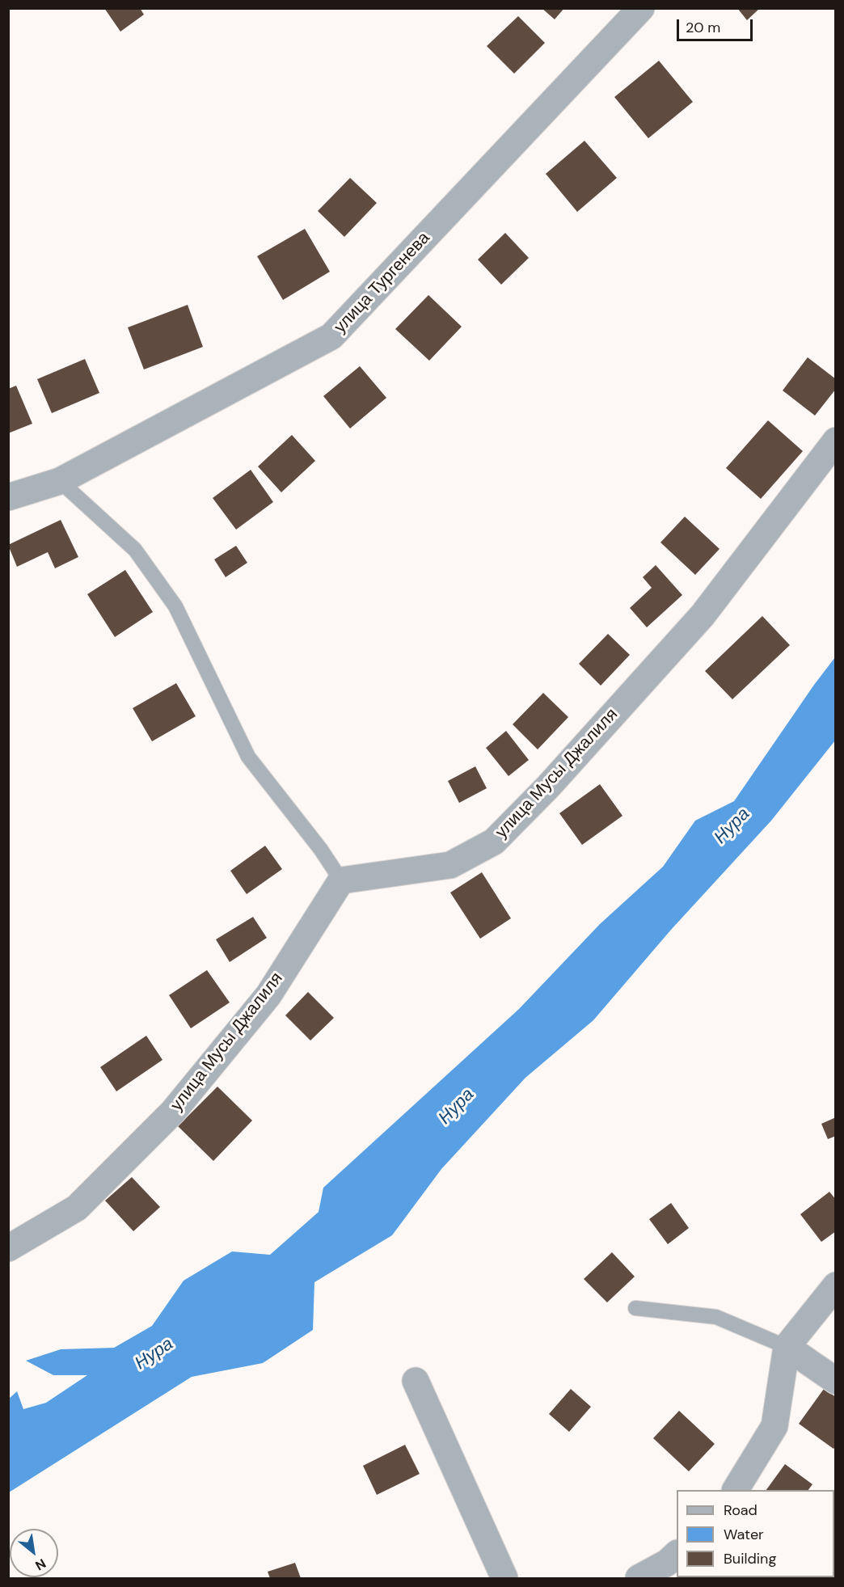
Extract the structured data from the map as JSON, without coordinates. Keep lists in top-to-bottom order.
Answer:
{
  "streets": {
    "street": ["улица Тургенева", "улица Мусы Джалиля"]
  },
  "water": ["Нура"],
  "legend": ["Road", "Water", "Building"],
  "scale_bar": "20 m",
  "north": "bottom right"
}
